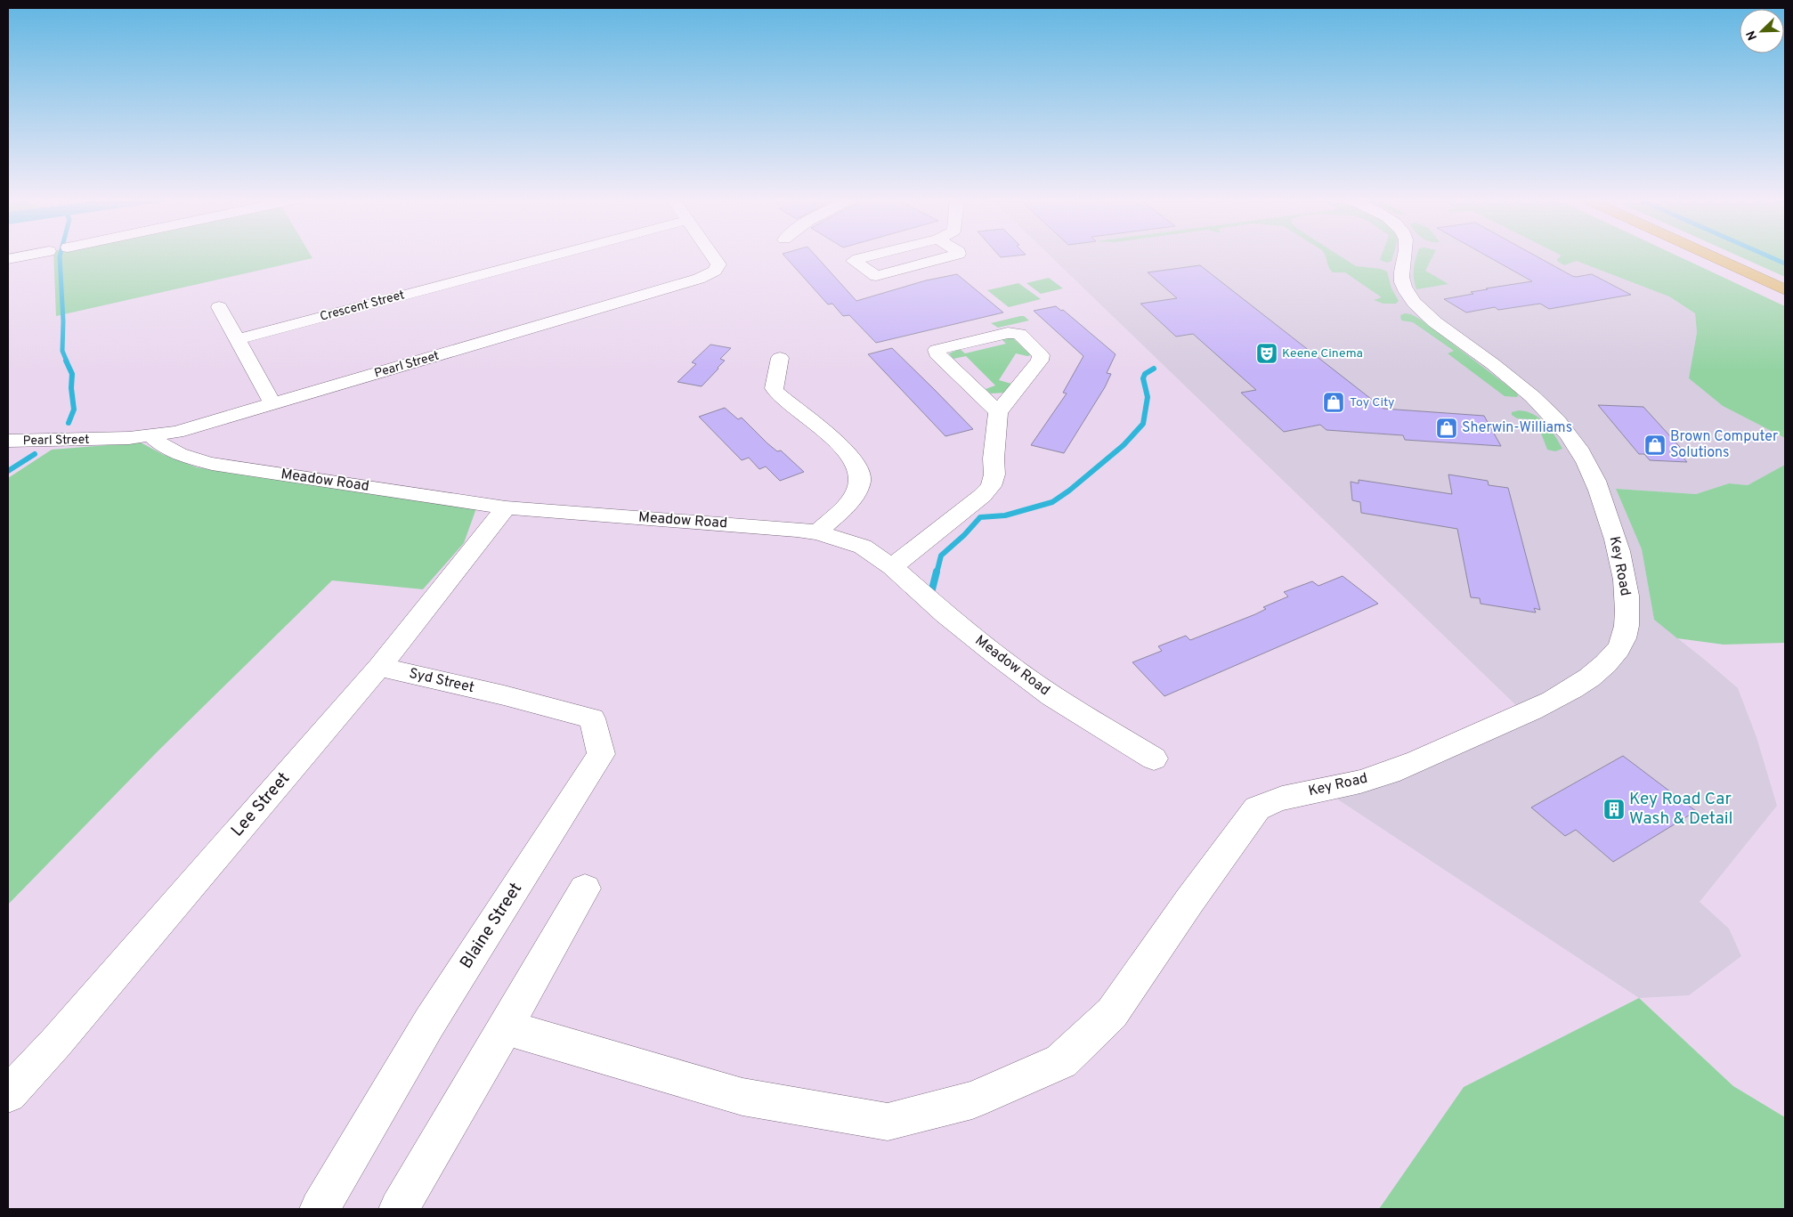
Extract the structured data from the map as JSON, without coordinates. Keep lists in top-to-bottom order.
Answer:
{
  "streets": {
    "street": [
      "Crescent Street",
      "Pearl Street",
      "Meadow Road",
      "Key Road",
      "Syd Street",
      "Lee Street",
      "Blaine Street"
    ]
  },
  "crossings": [
    ["Pearl Street", "Meadow Road"],
    ["Meadow Road", "Lee Street"],
    ["Syd Street", "Lee Street"],
    ["Syd Street", "Blaine Street"]
  ],
  "places": {
    "theatre": ["Keene Cinema"],
    "shop": ["Toy City", "Sherwin-Williams", "Brown Computer Solutions"],
    "building": ["Key Road Car Wash & Detail"]
  },
  "north": "bottom left"
}
